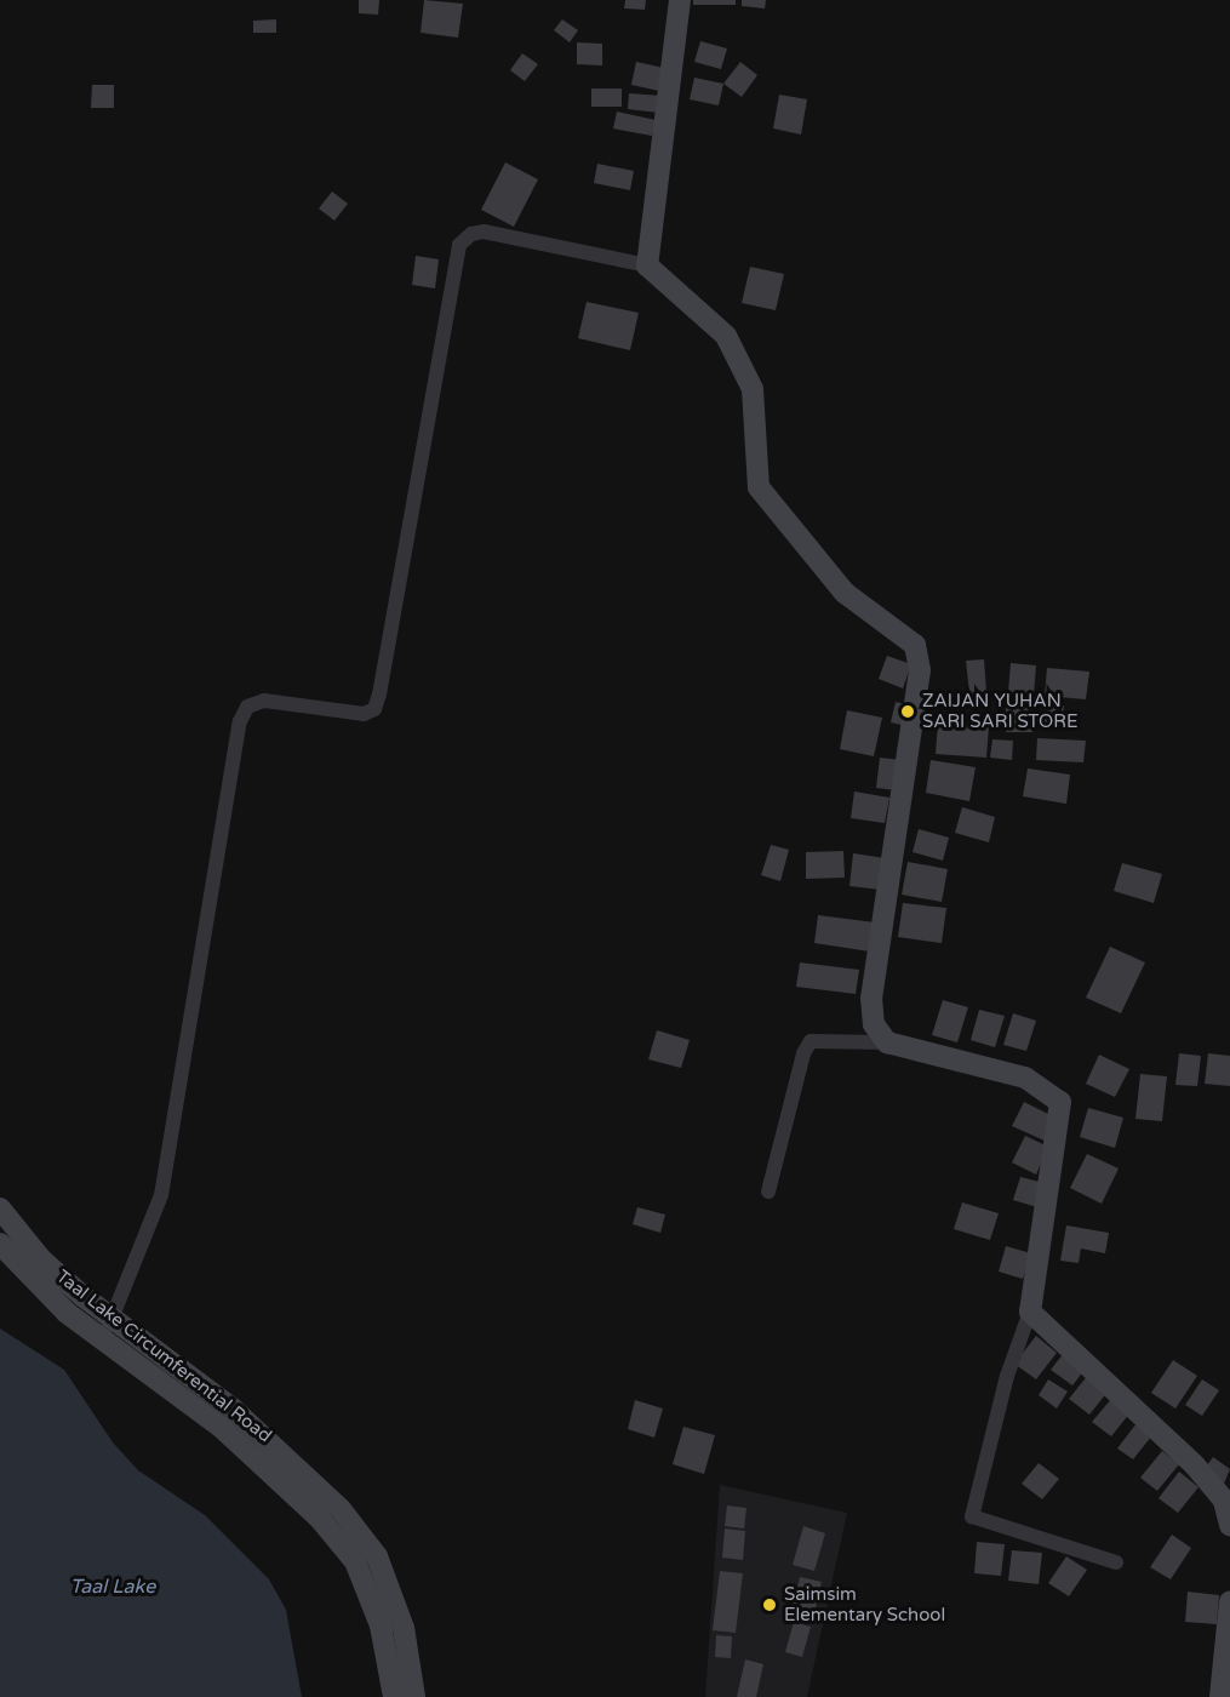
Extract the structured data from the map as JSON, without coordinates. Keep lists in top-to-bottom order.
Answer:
{
  "streets": {
    "street": ["Taal Lake Circumferential Road"]
  },
  "water": ["Taal Lake"],
  "places": ["ZAIJAN YUHAN SARI SARI STORE", "Saimsim Elementary School"]
}
